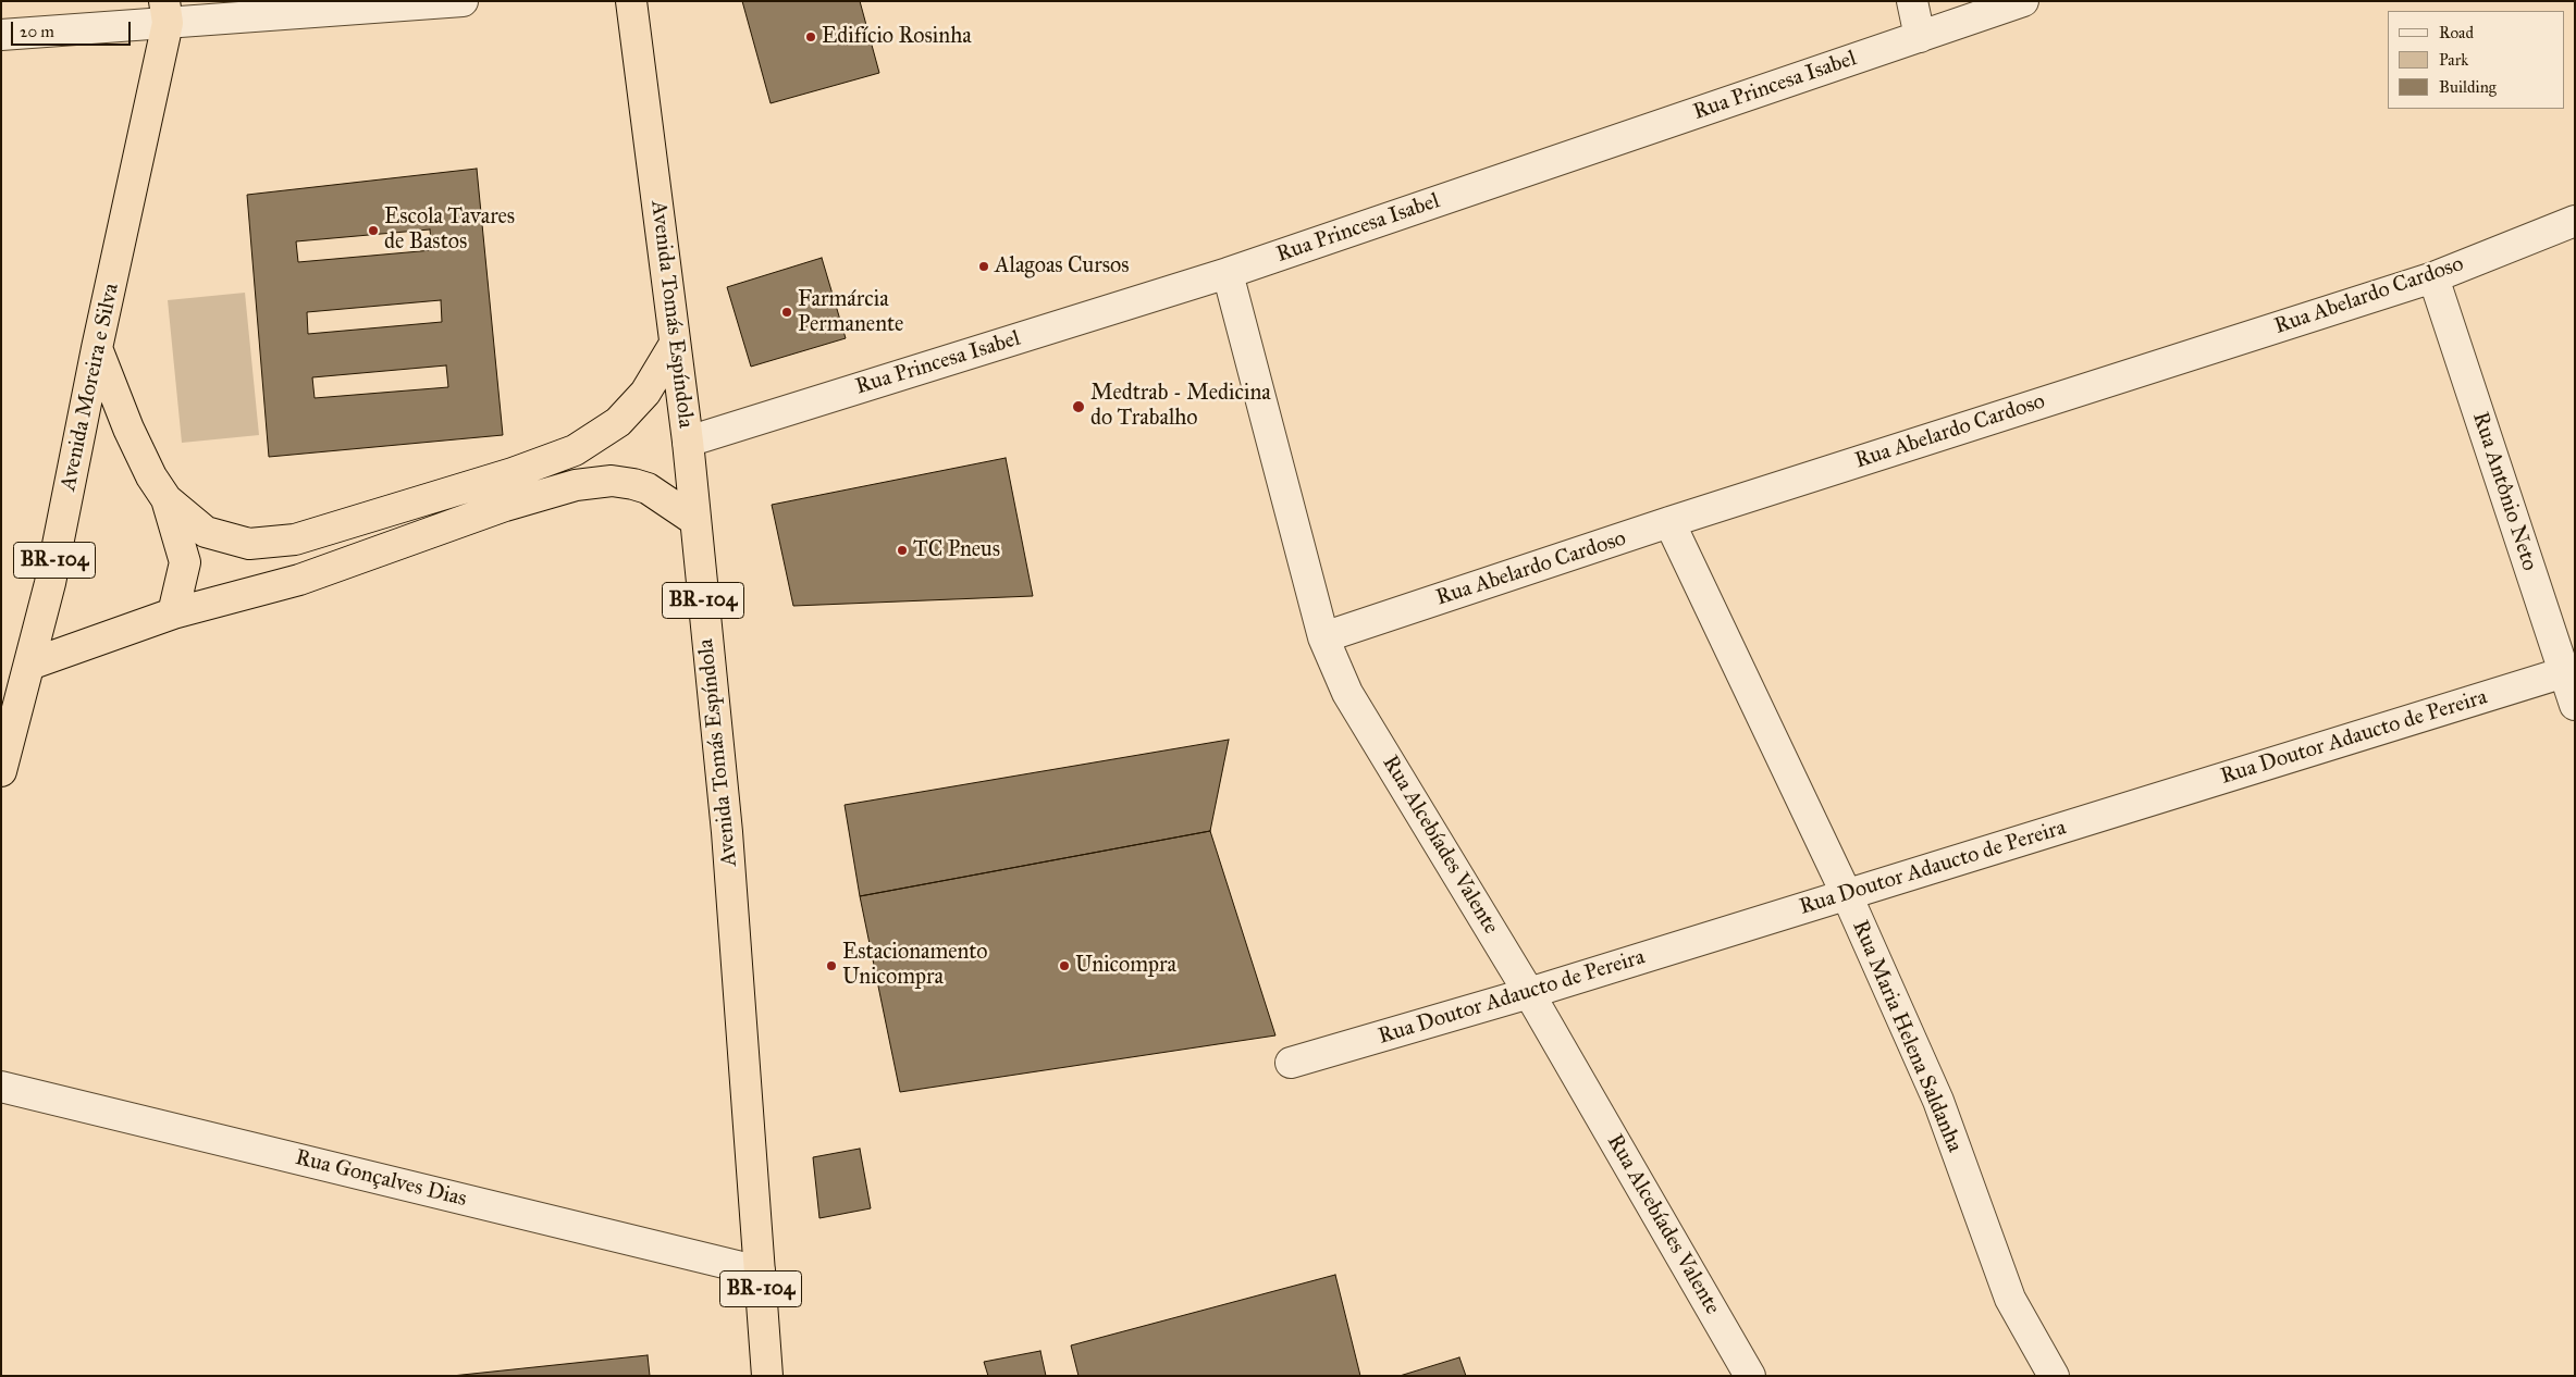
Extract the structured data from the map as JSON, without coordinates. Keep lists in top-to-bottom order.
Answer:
{
  "streets": {
    "highway": ["Avenida Tomás Espíndola", "Avenida Moreira e Silva", "BR-104"],
    "street": [
      "Rua Princesa Isabel",
      "Rua Abelardo Cardoso",
      "Rua Antônio Neto",
      "Rua Doutor Adaucto de Pereira",
      "Rua Alcebíades Valente",
      "Rua Maria Helena Saldanha",
      "Rua Gonçalves Dias"
    ]
  },
  "crossings": [
    ["Rua Princesa Isabel", "Avenida Tomás Espíndola"],
    ["Rua Princesa Isabel", "Rua Alcebíades Valente"],
    ["Rua Abelardo Cardoso", "Rua Antônio Neto"],
    ["Rua Abelardo Cardoso", "Rua Alcebíades Valente"],
    ["Rua Abelardo Cardoso", "Rua Maria Helena Saldanha"],
    ["Avenida Tomás Espíndola", "Rua Gonçalves Dias"],
    ["Rua Antônio Neto", "Rua Doutor Adaucto de Pereira"],
    ["Rua Doutor Adaucto de Pereira", "Rua Alcebíades Valente"],
    ["Rua Doutor Adaucto de Pereira", "Rua Maria Helena Saldanha"]
  ],
  "places": [
    "Edifício Rosinha",
    "Escola Tavares de Bastos",
    "Alagoas Cursos",
    "Farmárcia Permanente",
    "Medtrab - Medicina do Trabalho",
    "TC Pneus",
    "Estacionamento Unicompra",
    "Unicompra"
  ],
  "legend": ["Road", "Park", "Building"],
  "scale_bar": "20 m"
}
